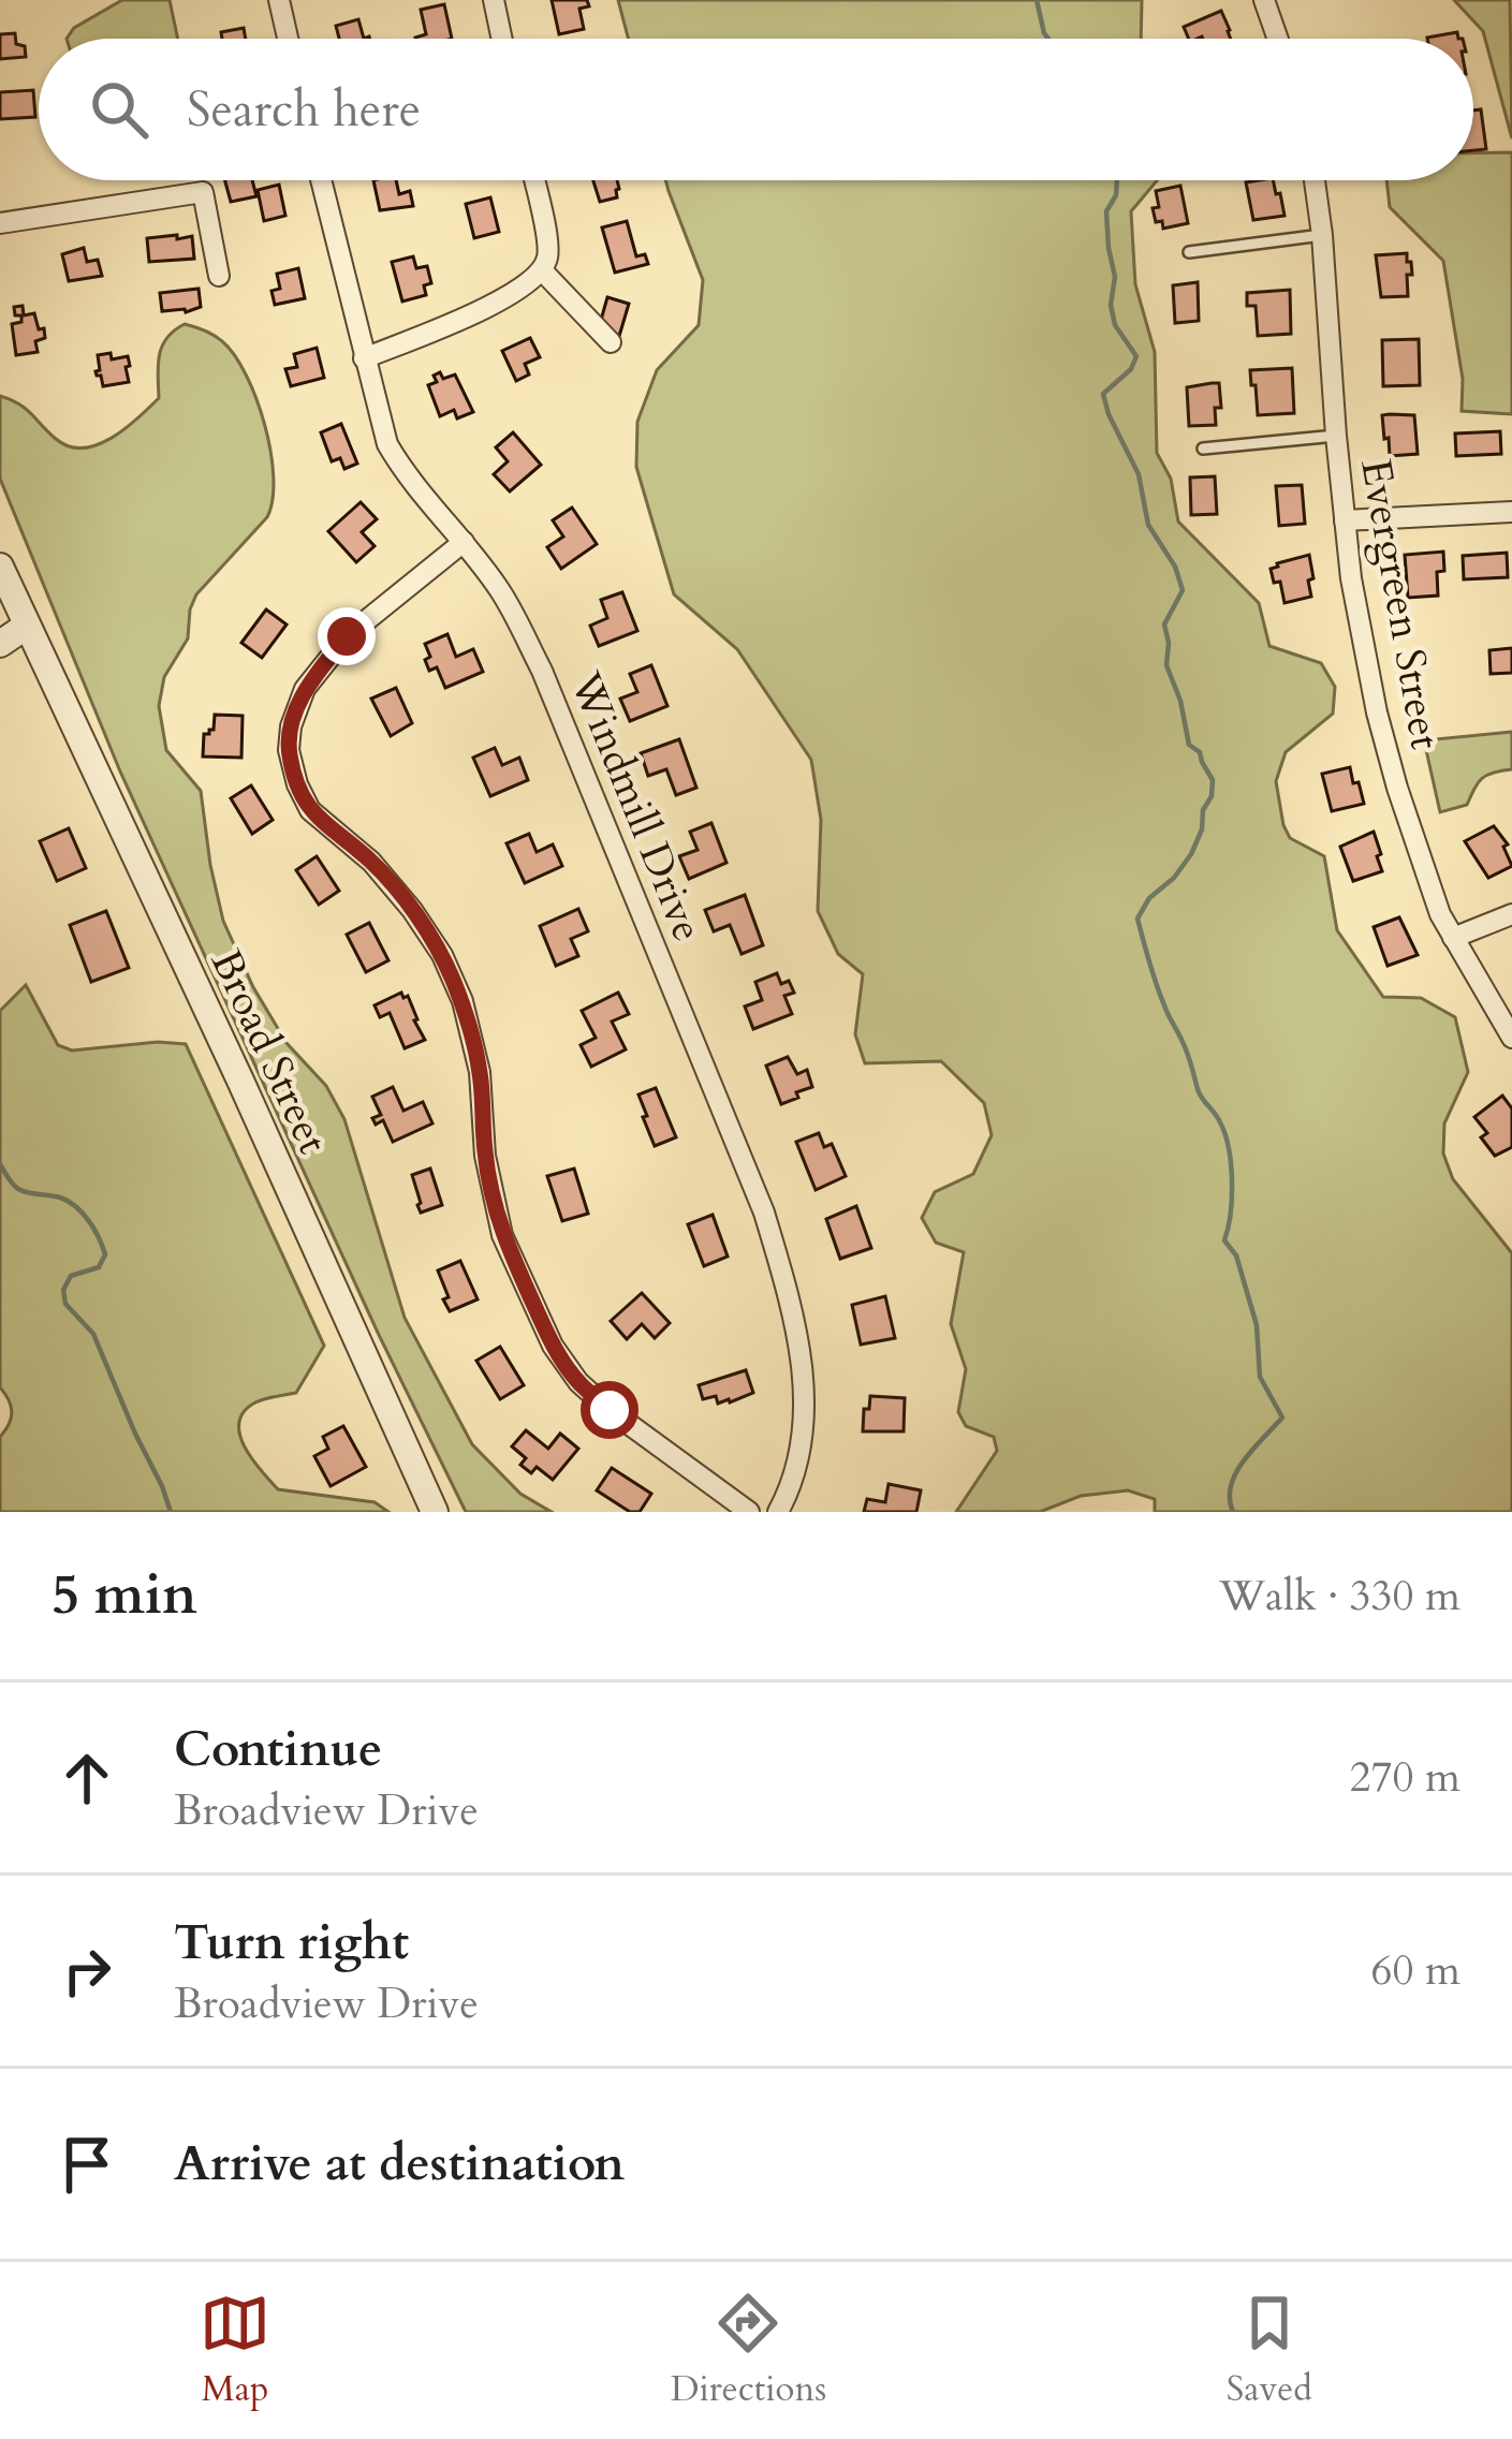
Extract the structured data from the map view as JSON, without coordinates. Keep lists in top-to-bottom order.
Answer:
{
  "streets": {
    "street": ["Evergreen Street", "Windmill Drive", "Broad Street"]
  },
  "page": {
    "search": "Search here",
    "heading": ["5 min", "Walk · 330 m"],
    "list": [
      ["Continue", "Broadview Drive", "270 m"],
      ["Turn right", "Broadview Drive", "60 m"],
      "Arrive at destination"
    ],
    "nav": ["Map", "Directions", "Saved"]
  }
}
